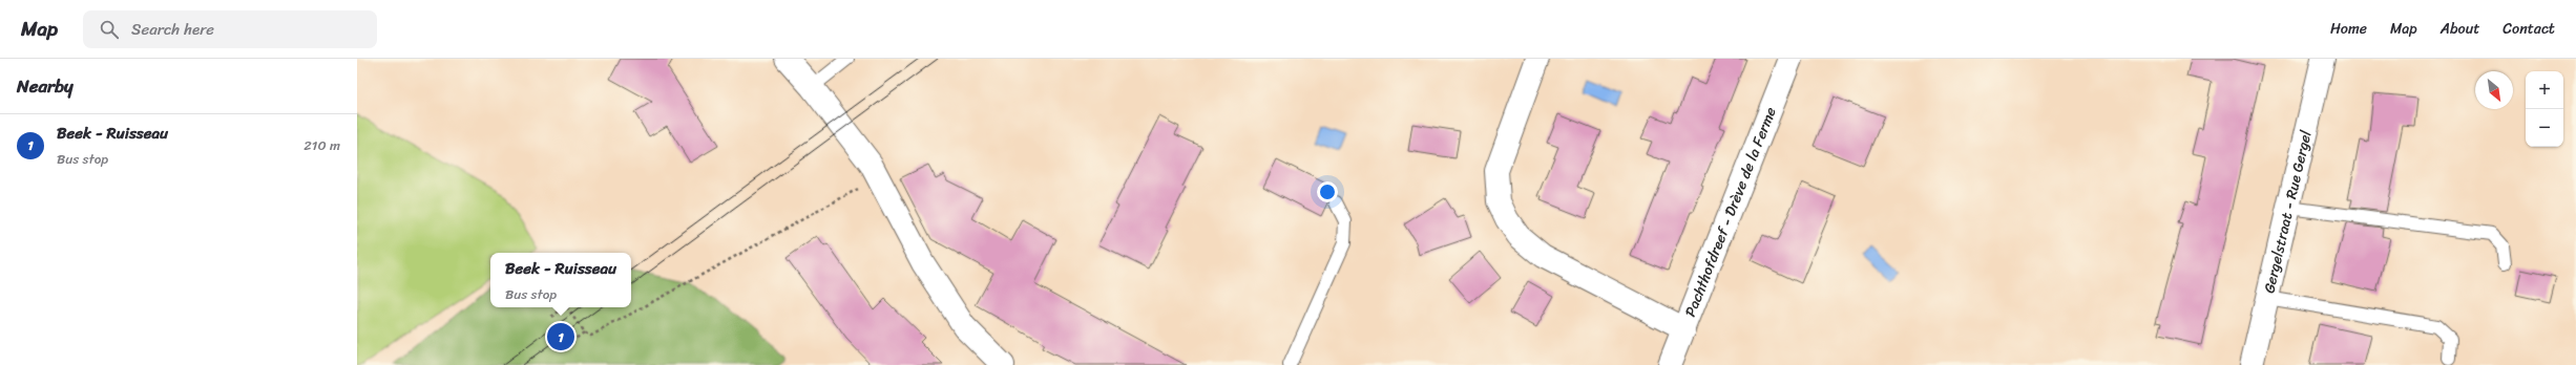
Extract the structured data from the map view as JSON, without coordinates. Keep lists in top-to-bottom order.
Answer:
{
  "streets": {
    "street": ["Pachthofdreef - Drève de la Ferme", "Gergelstraat - Rue Gergel"]
  },
  "north": "bottom right",
  "page": {
    "header": "Map",
    "search": "Search here",
    "nav": [
      "Home",
      "Map",
      "About",
      "Contact"
    ],
    "heading": "Nearby",
    "map_buttons": ["+", "−"],
    "list": [
      {
        "mark": "1",
        "name": "Beek - Ruisseau",
        "note": "Bus stop",
        "value": "210 m"
      }
    ],
    "popup": ["Beek - Ruisseau", "Bus stop"],
    "pins": "1"
  }
}
